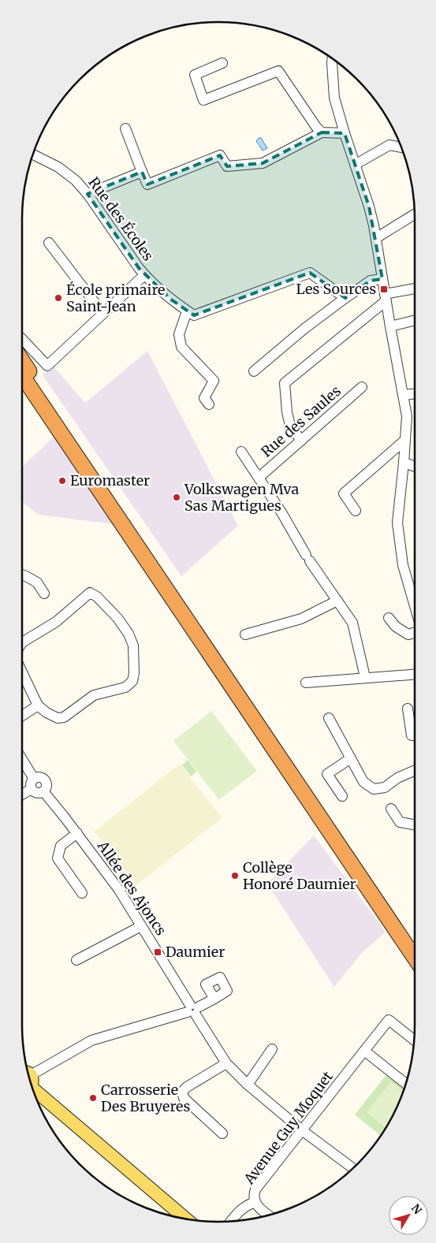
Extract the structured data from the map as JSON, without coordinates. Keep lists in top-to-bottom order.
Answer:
{
  "streets": {
    "street": [
      "Rue des Écoles",
      "Rue des Saules",
      "Allée des Ajoncs",
      "Avenue Guy Moquet"
    ]
  },
  "crossings": [
    ["Allée des Ajoncs", "Avenue Guy Moquet"]
  ],
  "places": {
    "transit": ["Les Sources", "Daumier"],
    "other": [
      "École primaire Saint-Jean",
      "Euromaster",
      "Volkswagen Mva Sas Martigues",
      "Collège Honoré Daumier",
      "Carrosserie Des Bruyeres"
    ]
  },
  "north": "top right"
}
